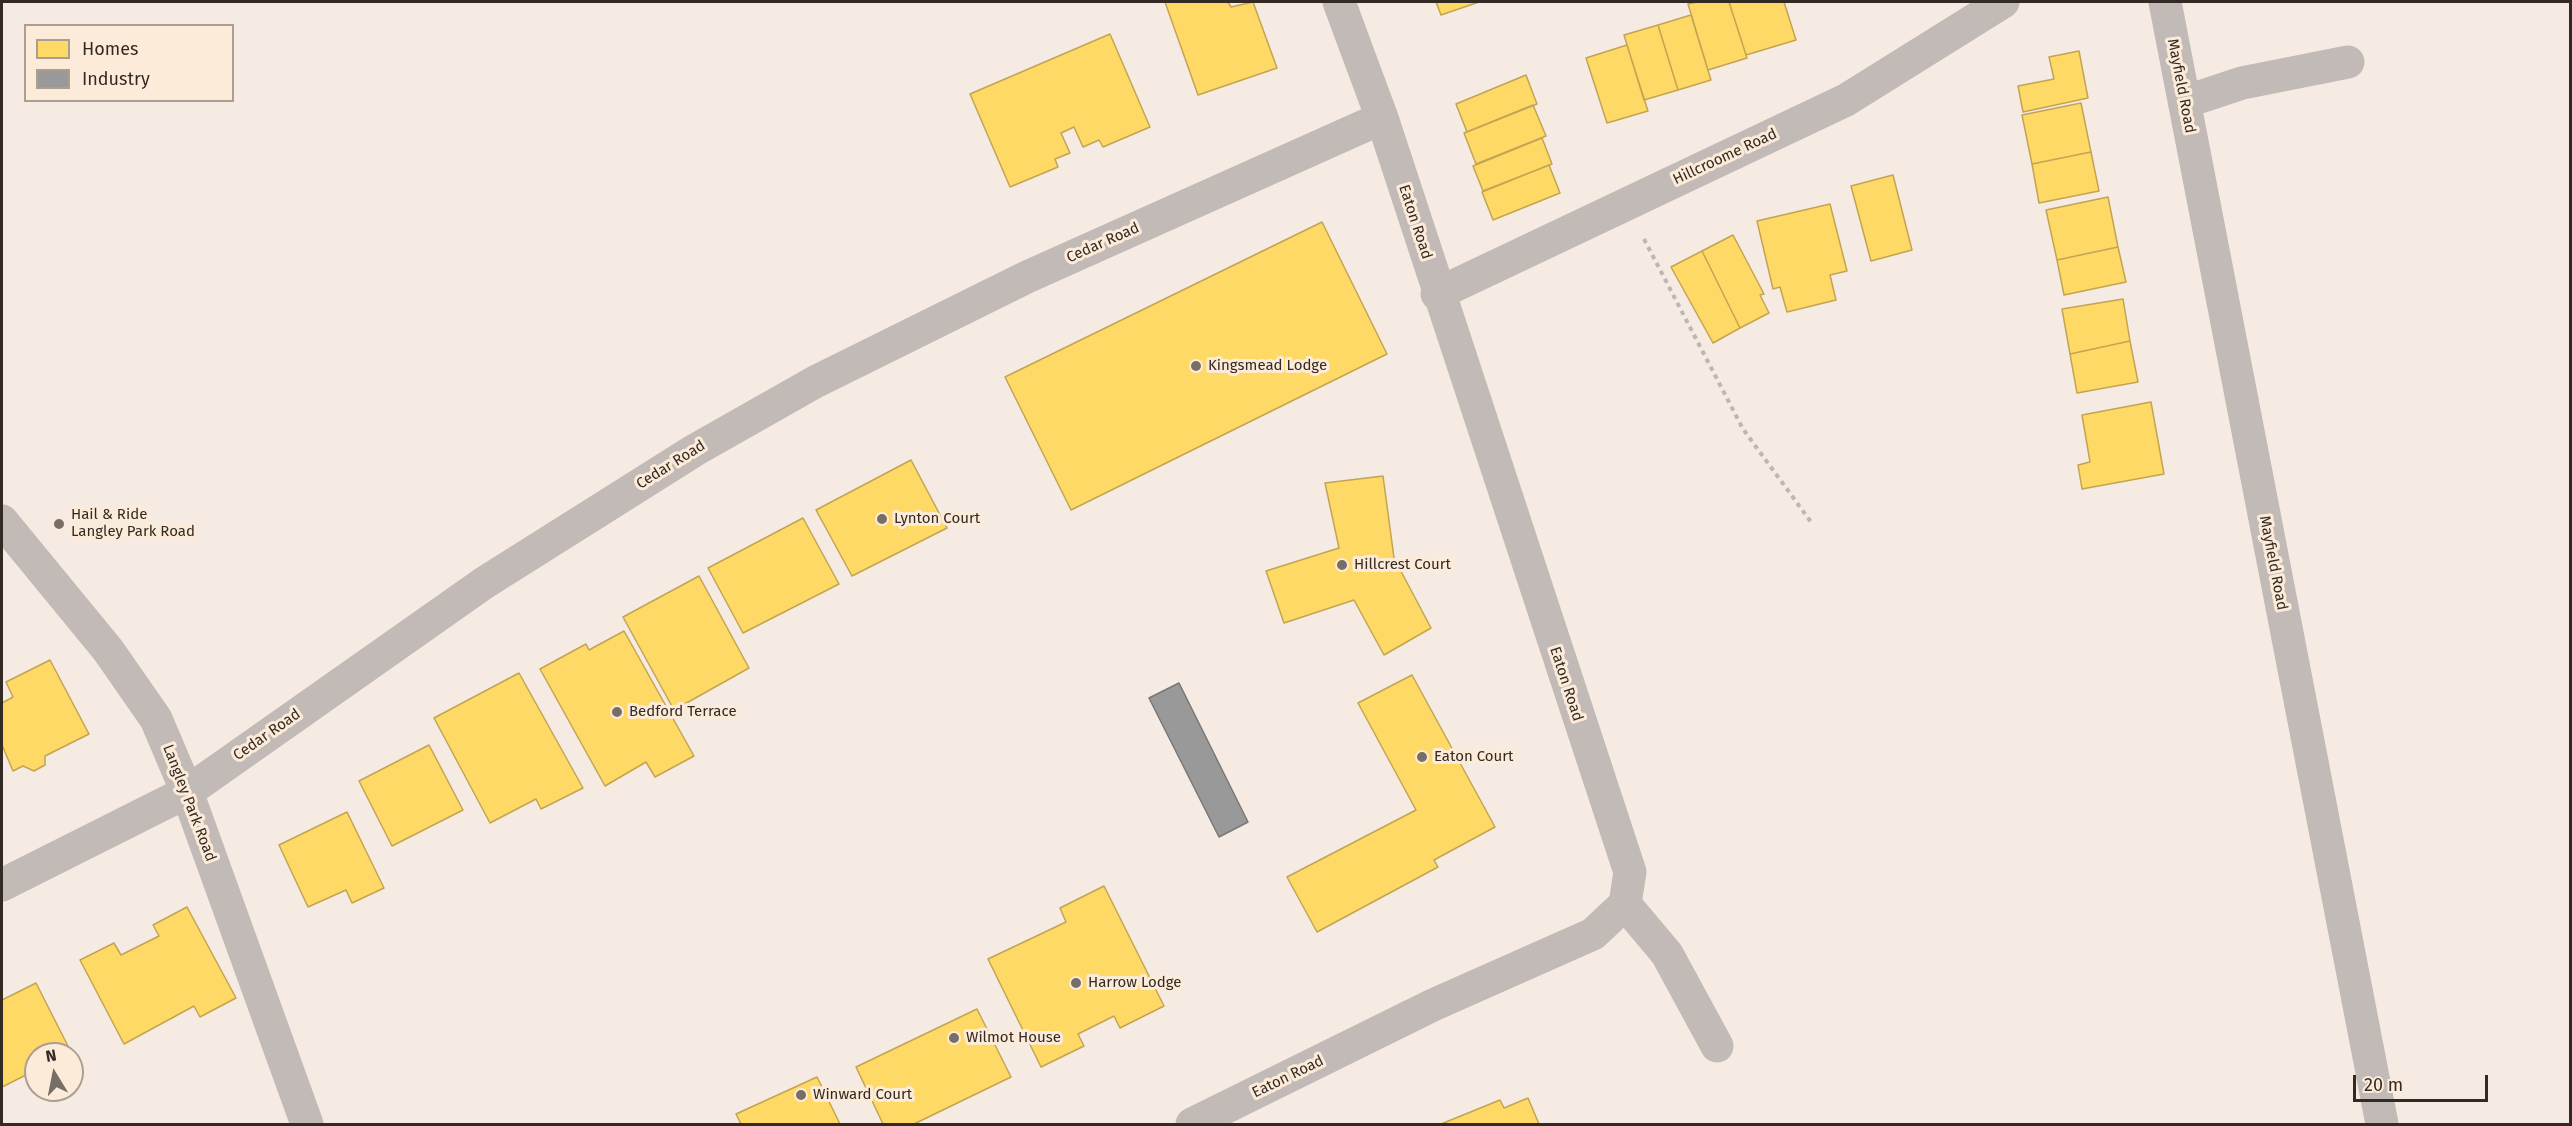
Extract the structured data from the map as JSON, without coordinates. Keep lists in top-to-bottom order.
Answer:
{
  "streets": {
    "street": [
      "Mayfield Road",
      "Hillcroome Road",
      "Eaton Road",
      "Cedar Road",
      "Langley Park Road"
    ]
  },
  "crossings": [
    ["Hillcroome Road", "Eaton Road"],
    ["Eaton Road", "Cedar Road"],
    ["Cedar Road", "Langley Park Road"]
  ],
  "places": [
    "Kingsmead Lodge",
    "Lynton Court",
    "Hail & Ride Langley Park Road",
    "Hillcrest Court",
    "Bedford Terrace",
    "Eaton Court",
    "Harrow Lodge",
    "Wilmot House",
    "Winward Court"
  ],
  "legend": ["Homes", "Industry"],
  "scale_bar": "20 m",
  "north": "top"
}
